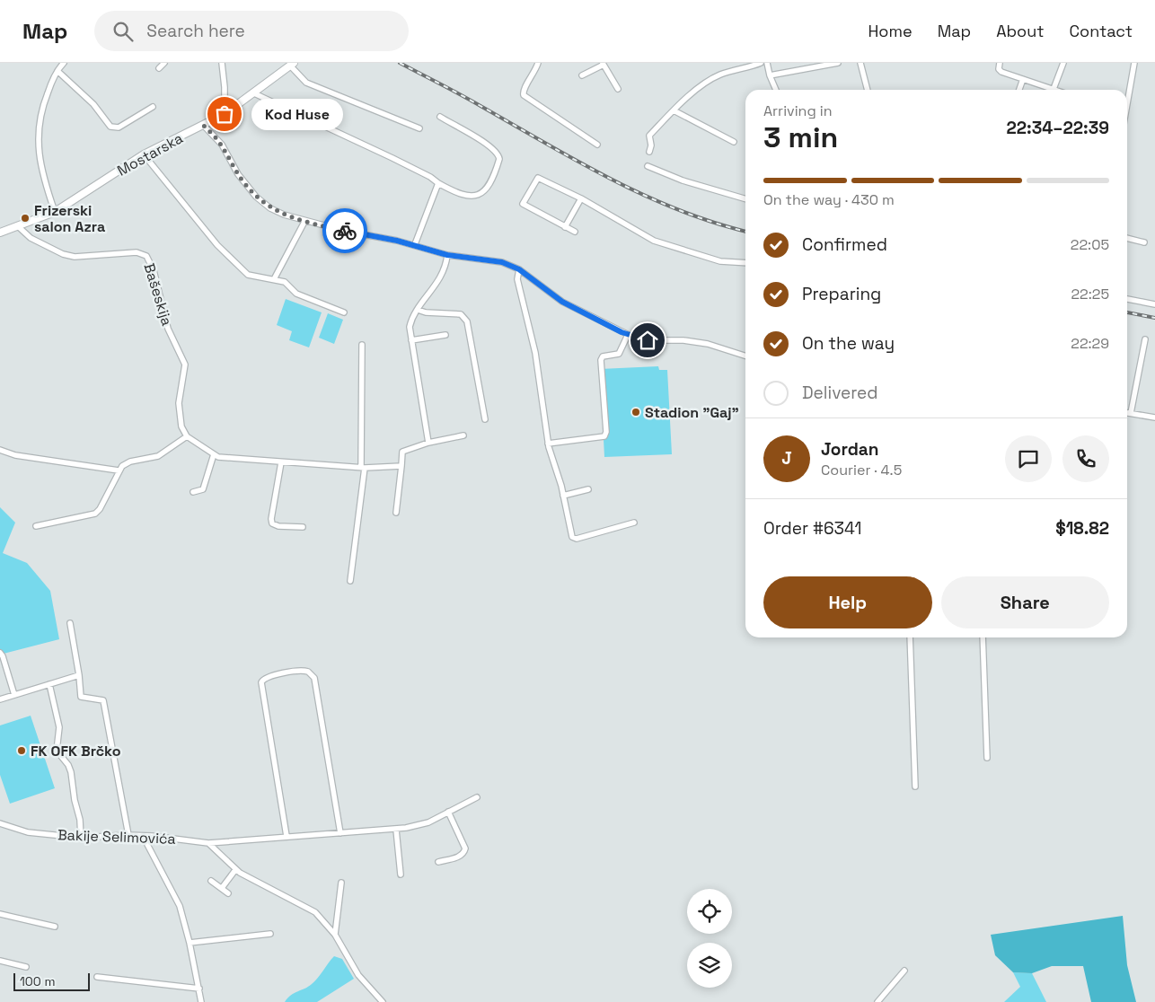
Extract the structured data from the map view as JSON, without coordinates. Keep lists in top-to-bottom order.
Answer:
{
  "streets": {
    "main road": ["Mostarska"],
    "street": ["Bašeskija", "Bakije Selimovića"]
  },
  "crossings": [
    ["Mostarska", "Bašeskija"]
  ],
  "places": [
    "Kod Huse",
    "Frizerski salon Azra",
    "Stadion \"Gaj\"",
    "FK OFK Brčko"
  ],
  "scale_bar": "100 m",
  "page": {
    "header": "Map",
    "search": "Search here",
    "nav": [
      "Home",
      "Map",
      "About",
      "Contact"
    ],
    "heading": ["3 min", "Arriving in", "22:34–22:39"],
    "panel": [
      "Jordan",
      "Courier · 4.5",
      "Order #6341",
      "$18.82"
    ],
    "bubble": "Kod Huse",
    "bar": "On the way · 430 m",
    "list": [
      ["Confirmed", "22:05"],
      ["Preparing", "22:25"],
      ["On the way", "22:29"],
      "Delivered"
    ],
    "round": "J",
    "buttons": ["Help", "Share"],
    "scale": "100 m"
  }
}
